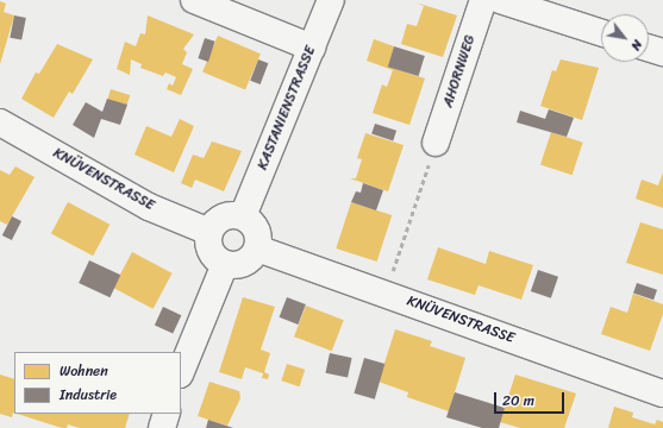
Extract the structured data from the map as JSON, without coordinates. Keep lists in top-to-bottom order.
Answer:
{
  "streets": {
    "street": ["AHORNWEG", "KASTANIENSTRASSE", "KNÜVENSTRASSE"]
  },
  "crossings": [
    ["KASTANIENSTRASSE", "KNÜVENSTRASSE"]
  ],
  "legend": ["Wohnen", "Industrie"],
  "scale_bar": "20 m",
  "north": "bottom right"
}
